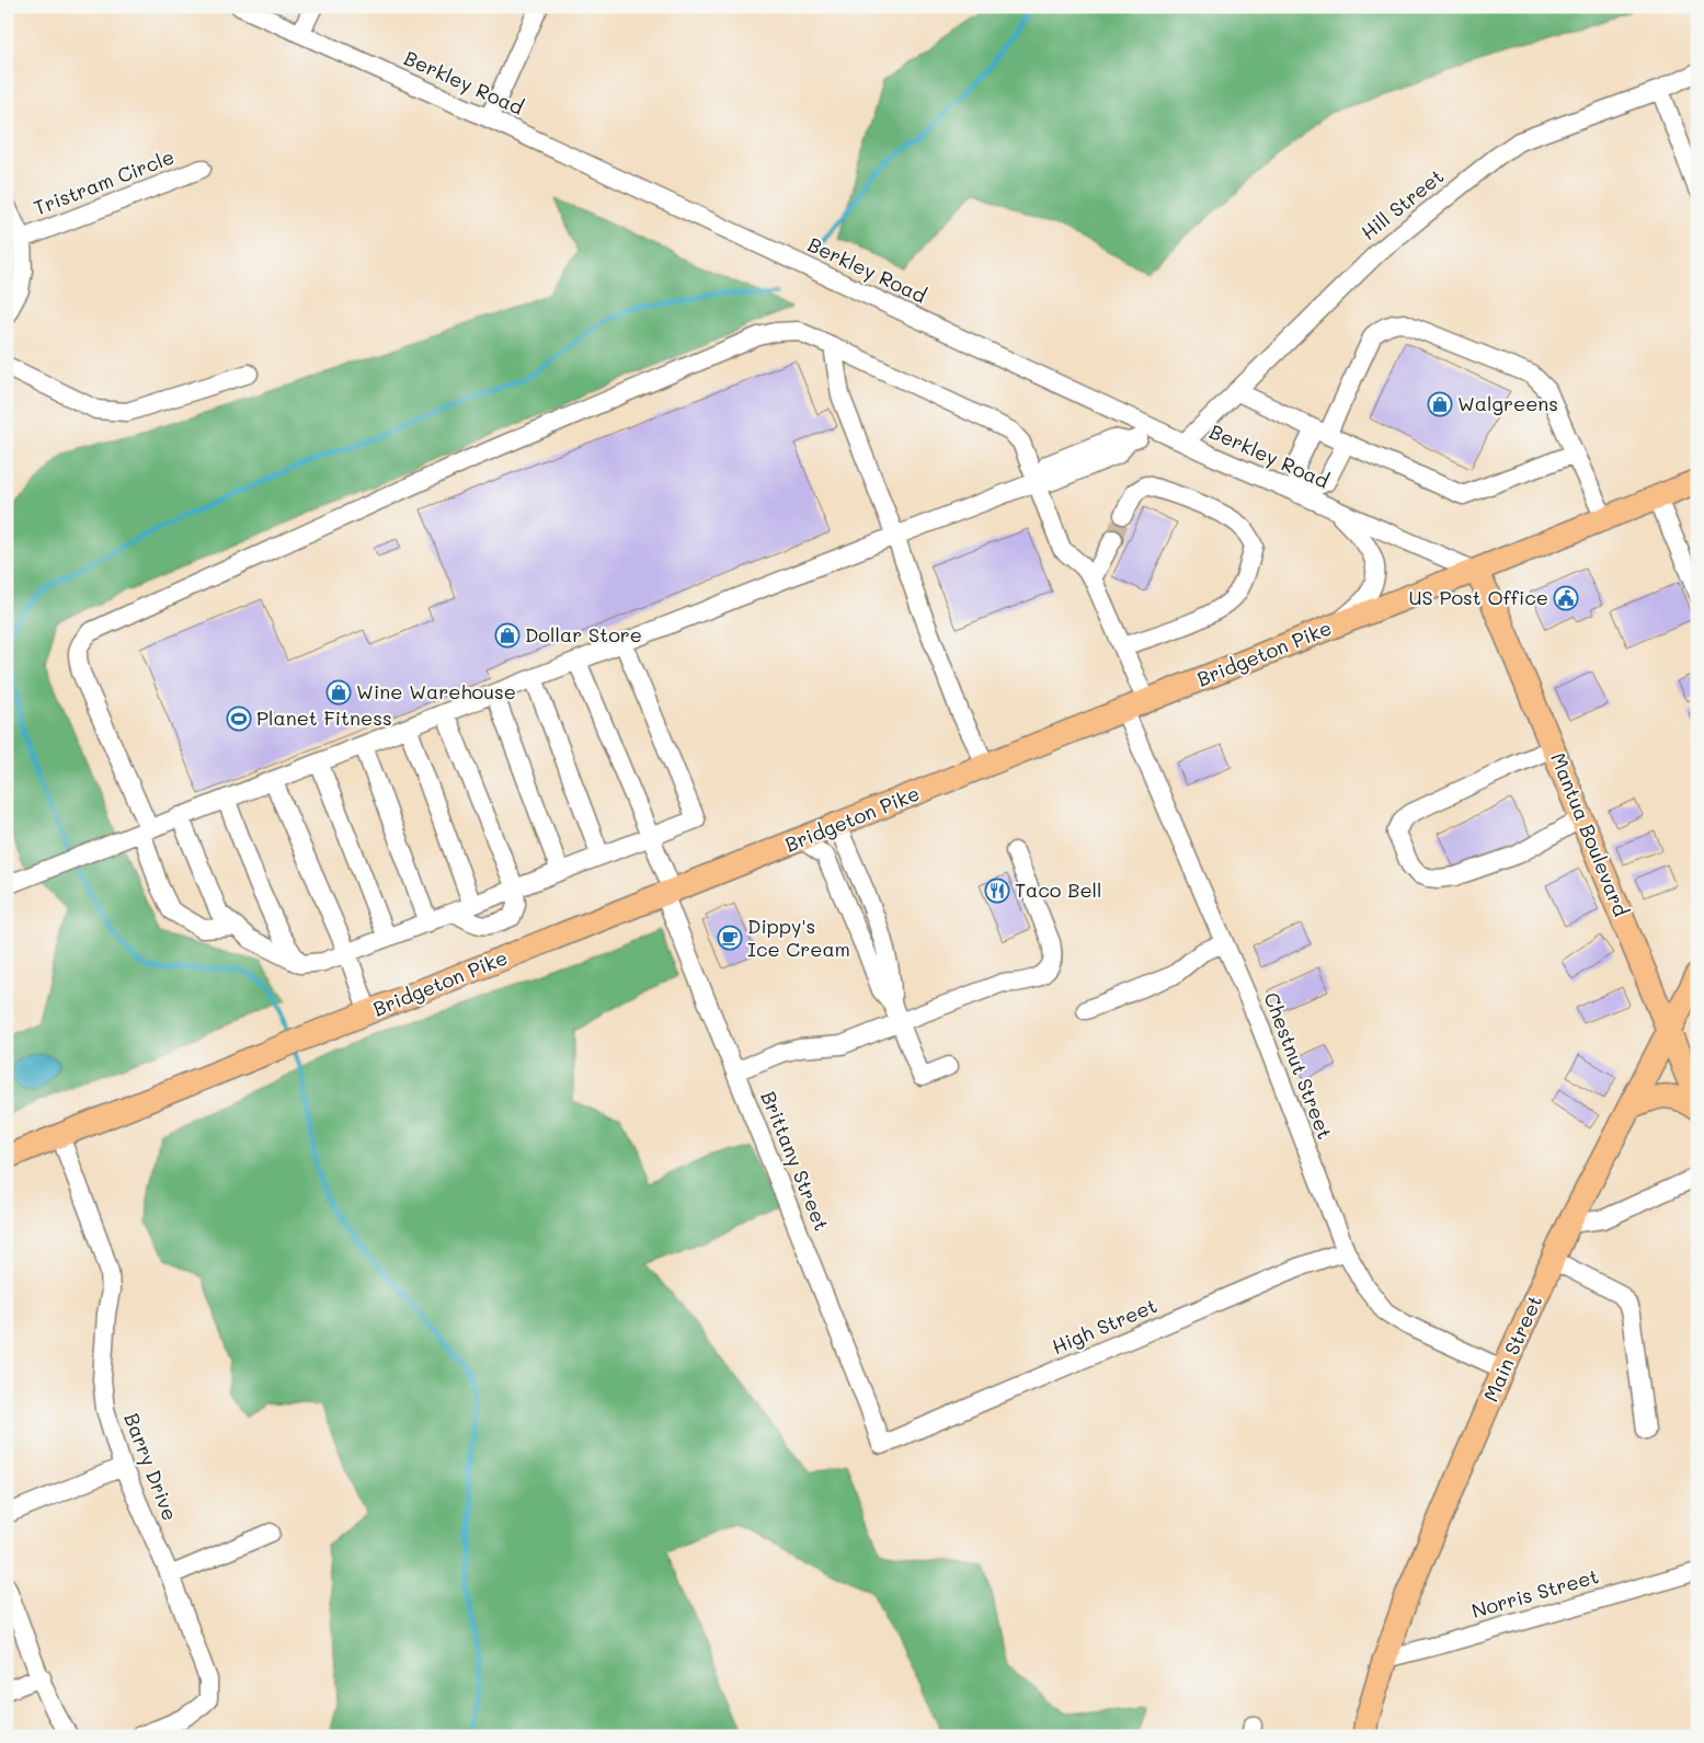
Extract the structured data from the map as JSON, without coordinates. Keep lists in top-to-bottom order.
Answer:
{
  "streets": {
    "main road": ["Bridgeton Pike", "Mantua Boulevard", "Main Street"],
    "street": [
      "Berkley Road",
      "Tristram Circle",
      "Hill Street",
      "Chestnut Street",
      "Brittany Street",
      "High Street",
      "Barry Drive",
      "Norris Street"
    ]
  },
  "crossings": [
    ["Berkley Road", "Hill Street"],
    ["Berkley Road", "Bridgeton Pike"],
    ["Berkley Road", "Mantua Boulevard"],
    ["Bridgeton Pike", "Mantua Boulevard"],
    ["Bridgeton Pike", "Chestnut Street"],
    ["Bridgeton Pike", "Brittany Street"],
    ["Bridgeton Pike", "Barry Drive"],
    ["Mantua Boulevard", "Main Street"],
    ["Chestnut Street", "High Street"],
    ["Chestnut Street", "Main Street"],
    ["Brittany Street", "High Street"],
    ["Main Street", "Norris Street"]
  ],
  "places": {
    "shop": ["Walgreens", "Dollar Store", "Wine Warehouse"],
    "public building": ["US Post Office"],
    "sports": ["Planet Fitness"],
    "restaurant": ["Taco Bell"],
    "cafe": ["Dippy's Ice Cream"]
  }
}
